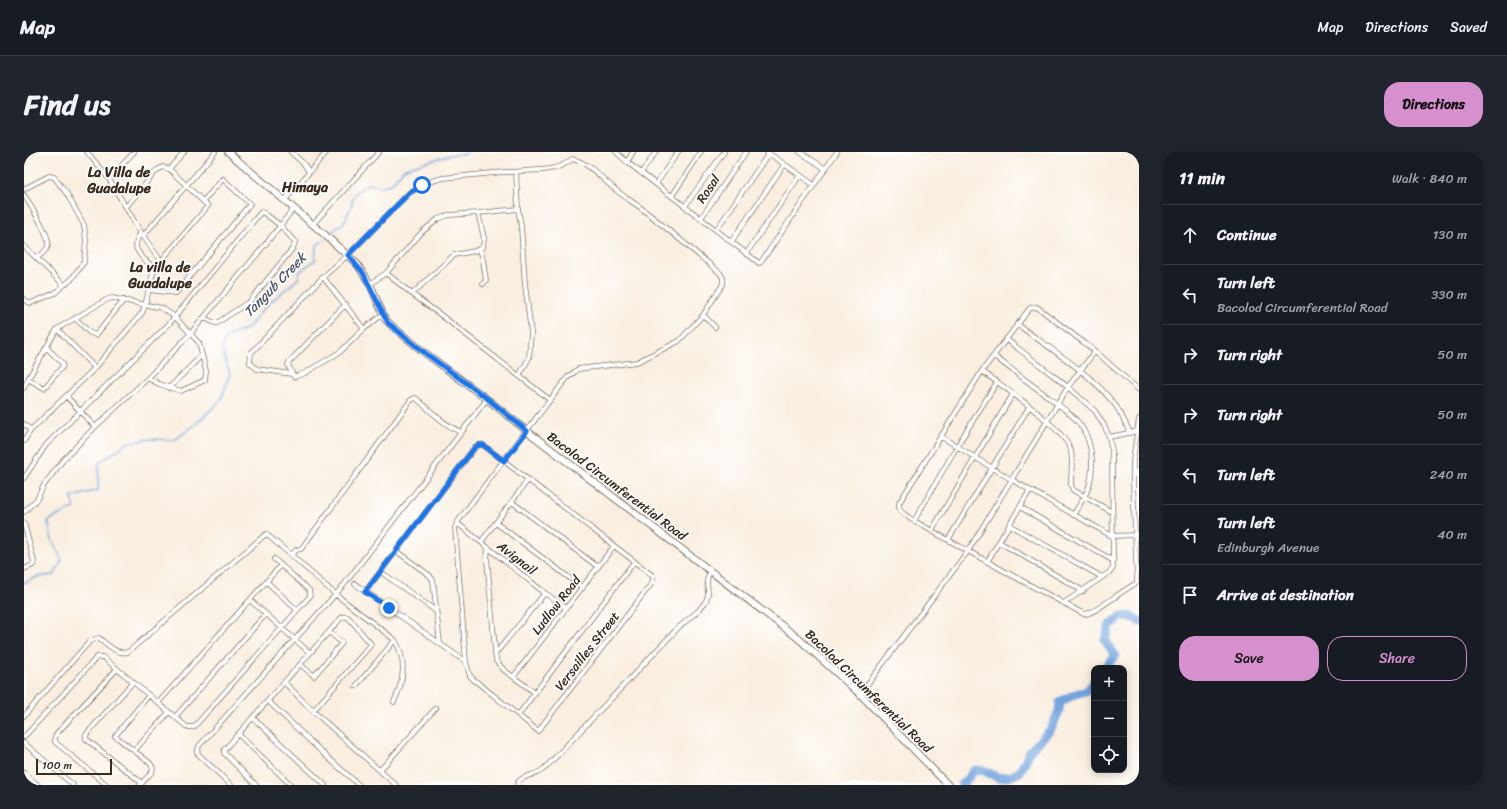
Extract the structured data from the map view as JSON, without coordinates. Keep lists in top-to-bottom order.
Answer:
{
  "streets": {
    "main road": ["Bacolod Circumferential Road"],
    "street": [
      "Rosal",
      "Avignail",
      "Ludlow Road",
      "Versailles Street"
    ]
  },
  "crossings": [
    ["Avignail", "Ludlow Road"]
  ],
  "districts": ["La Villa de Guadalupe", "Himaya", "La villa de Guadalupe"],
  "water": ["Tangub Creek"],
  "scale_bar": "100 m",
  "page": {
    "header": "Map",
    "nav": ["Map", "Directions", "Saved"],
    "title": "Find us",
    "buttons": [
      "Directions",
      ["Save", "Share"]
    ],
    "heading": ["11 min", "Walk · 840 m"],
    "list": [
      ["Continue", "130 m"],
      ["Turn left", "Bacolod Circumferential Road", "330 m"],
      ["Turn right", "50 m"],
      ["Turn right", "50 m"],
      ["Turn left", "240 m"],
      ["Turn left", "Edinburgh Avenue", "40 m"],
      "Arrive at destination"
    ],
    "map_buttons": ["+", "−"],
    "scale": "100 m"
  }
}
